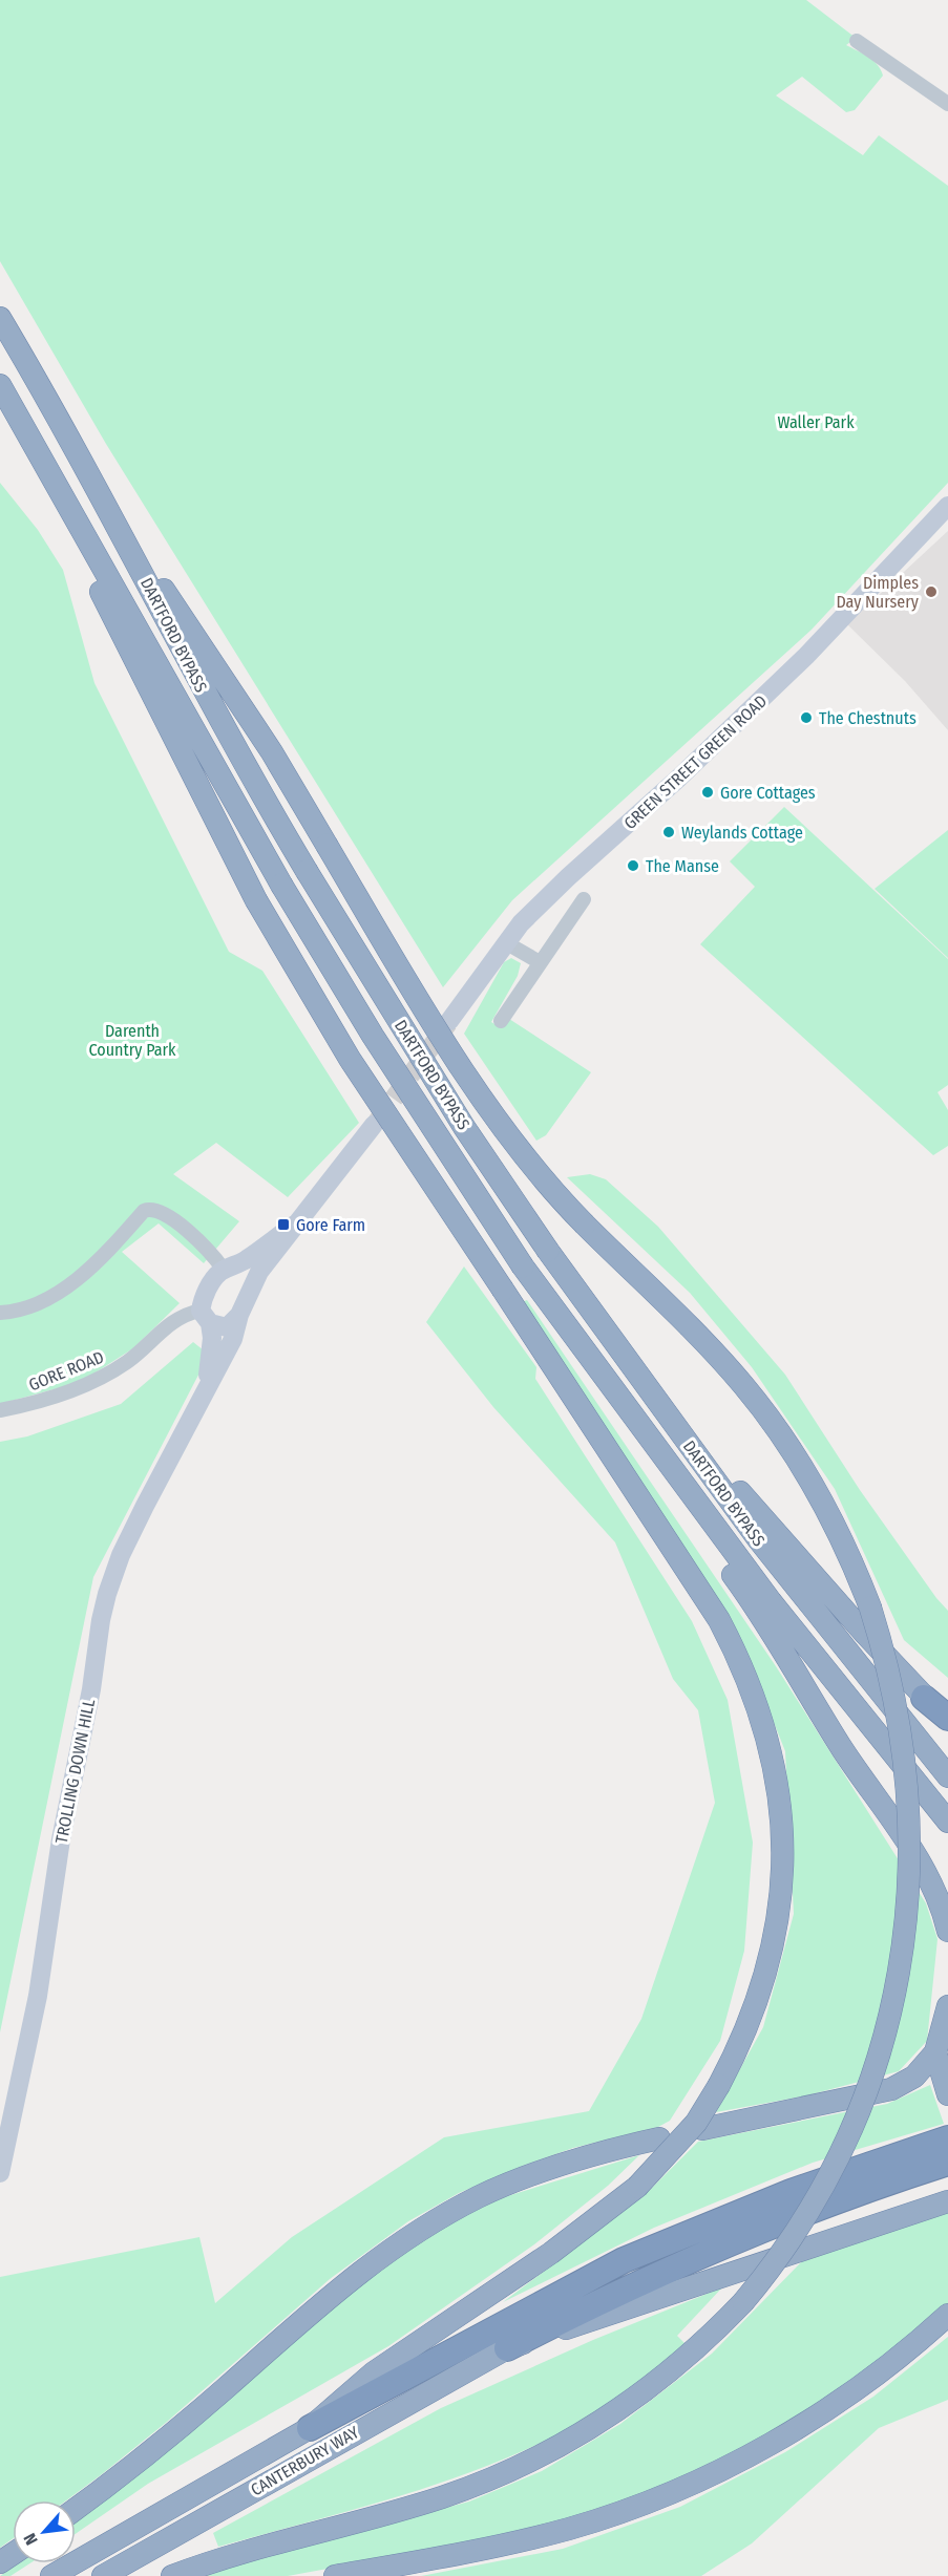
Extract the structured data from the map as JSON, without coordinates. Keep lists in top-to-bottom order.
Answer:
{
  "streets": {
    "highway": ["DARTFORD BYPASS", "CANTERBURY WAY"],
    "main road": ["GREEN STREET GREEN ROAD", "TROLLING DOWN HILL"],
    "street": ["GORE ROAD"]
  },
  "crossings": [
    ["GORE ROAD", "TROLLING DOWN HILL"]
  ],
  "parks": ["Waller Park", "Darenth Country Park"],
  "places": {
    "other": [
      "Dimples Day Nursery",
      "The Chestnuts",
      "Gore Cottages",
      "Weylands Cottage",
      "The Manse"
    ],
    "transit": ["Gore Farm"]
  },
  "north": "bottom left"
}
